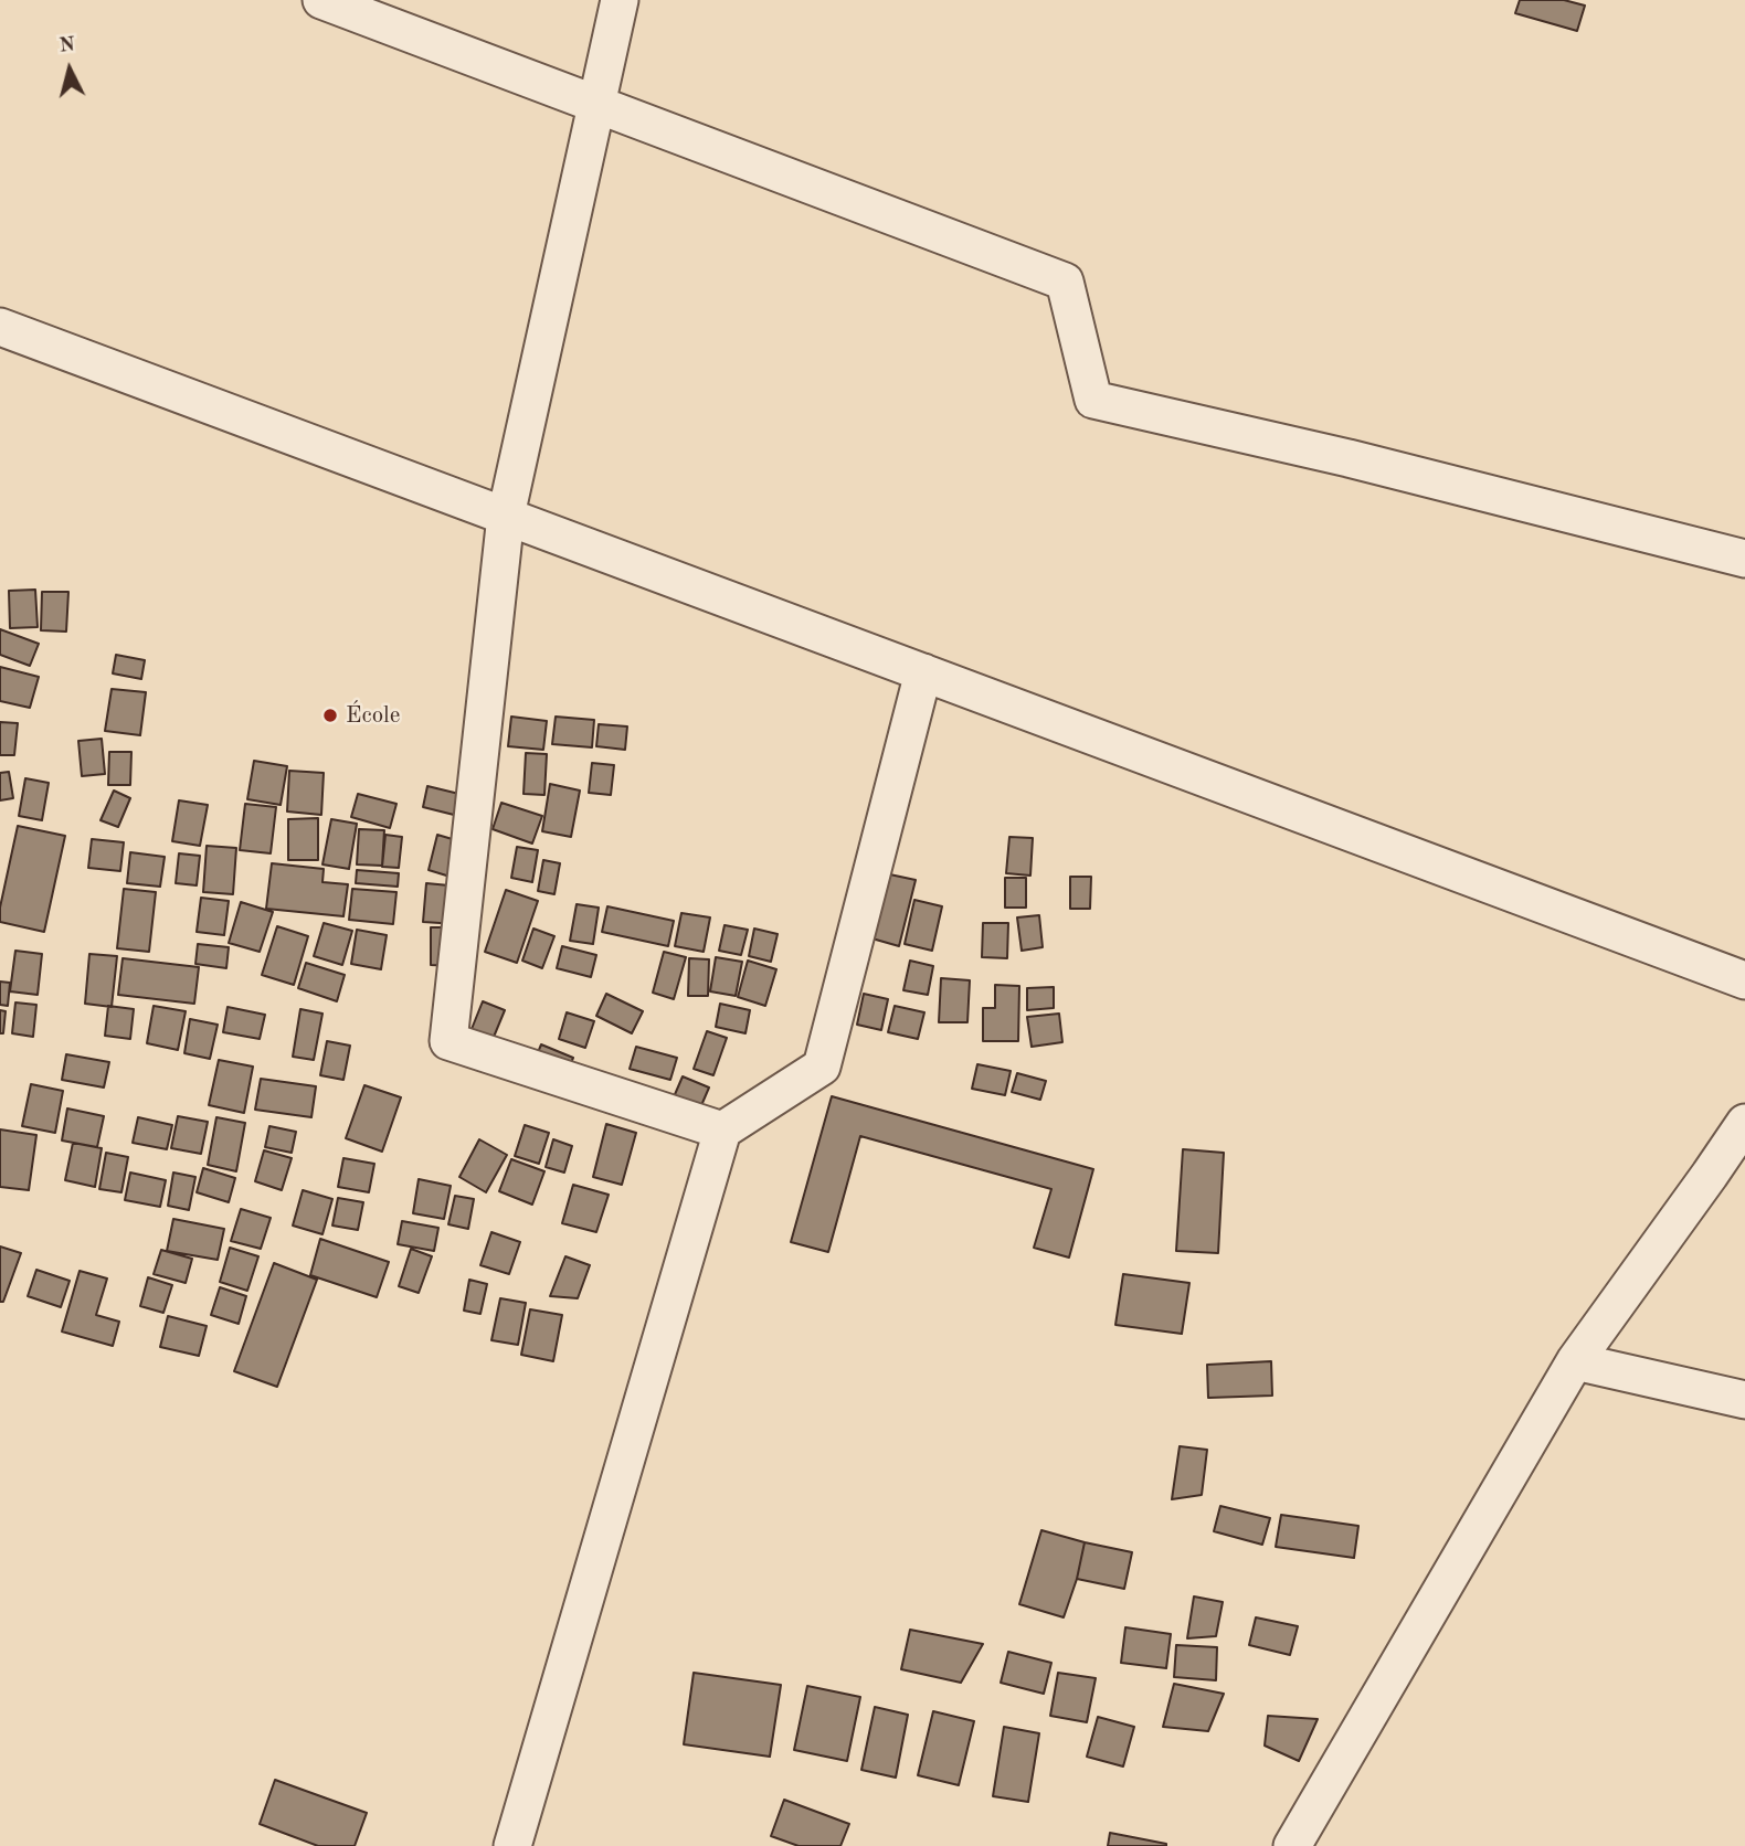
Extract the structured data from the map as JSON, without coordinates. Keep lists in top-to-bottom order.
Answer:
{
  "places": ["École"],
  "north": "top"
}
